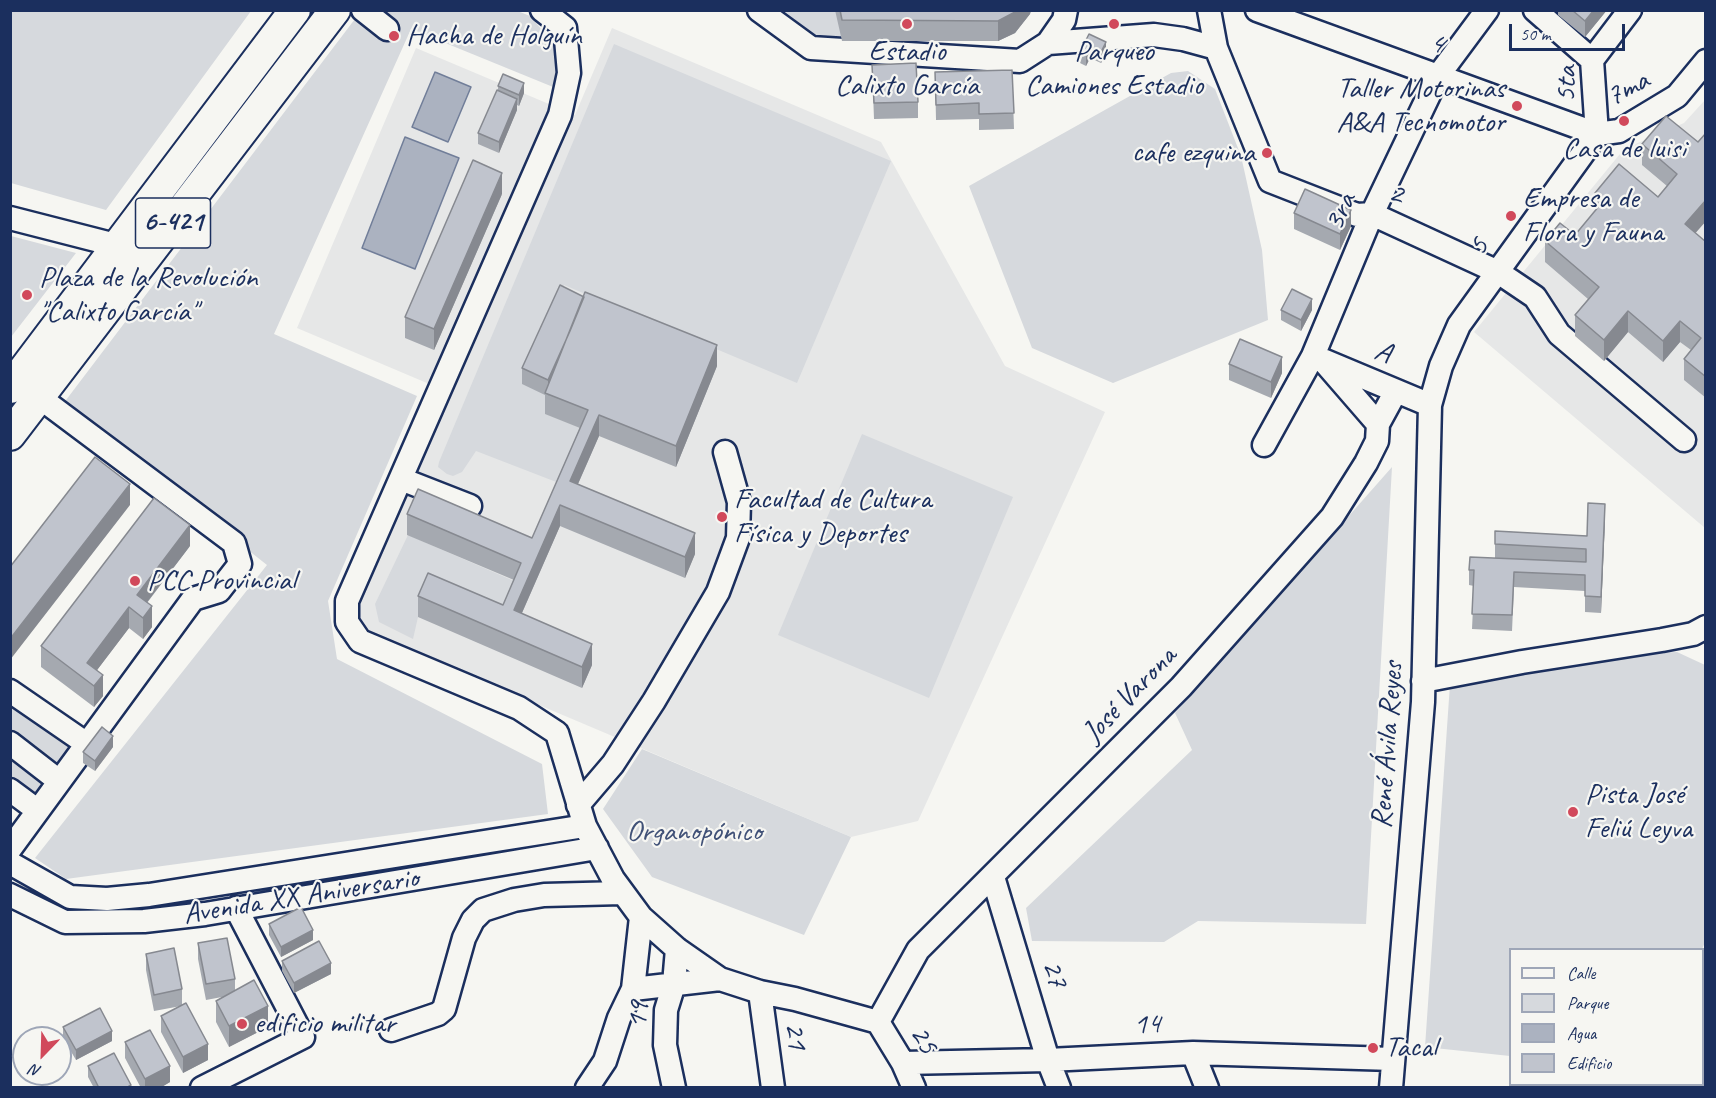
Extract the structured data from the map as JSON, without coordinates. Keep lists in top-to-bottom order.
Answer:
{
  "streets": {
    "main road": ["6-421"],
    "street": [
      "4",
      "5ta",
      "7ma",
      "2",
      "3ra",
      "5",
      "A",
      "José Varona",
      "René Ávila Reyes",
      "Avenida XX Aniversario",
      "27",
      "19",
      "14",
      "21",
      "25"
    ]
  },
  "crossings": [
    ["4", "5ta"],
    ["4", "7ma"],
    ["4", "3ra"],
    ["4", "5"],
    ["5ta", "7ma"],
    ["5ta", "5"],
    ["7ma", "5"],
    ["2", "3ra"],
    ["2", "5"],
    ["3ra", "A"],
    ["5", "A"],
    ["5", "René Ávila Reyes"],
    ["A", "José Varona"],
    ["A", "René Ávila Reyes"],
    ["José Varona", "27"],
    ["José Varona", "25"],
    ["René Ávila Reyes", "14"],
    ["27", "14"],
    ["14", "25"]
  ],
  "parks": ["Organopónico"],
  "places": [
    "Estadio Calixto García",
    "Parqueo Camiones Estadio",
    "Hacha de Holguín",
    "Taller Motorinas A&A Tecnomotor",
    "Casa de luisi",
    "cafe ezquina",
    "Empresa de Flora y Fauna",
    "Plaza de la Revolución \"Calixto García\"",
    "Facultad de Cultura Física y Deportes",
    "PCC Provincial",
    "Pista José Feliú Leyva",
    "edificio militar",
    "Tacal"
  ],
  "legend": [
    "Calle",
    "Parque",
    "Agua",
    "Edificio"
  ],
  "scale_bar": "50 m",
  "north": "bottom left"
}
